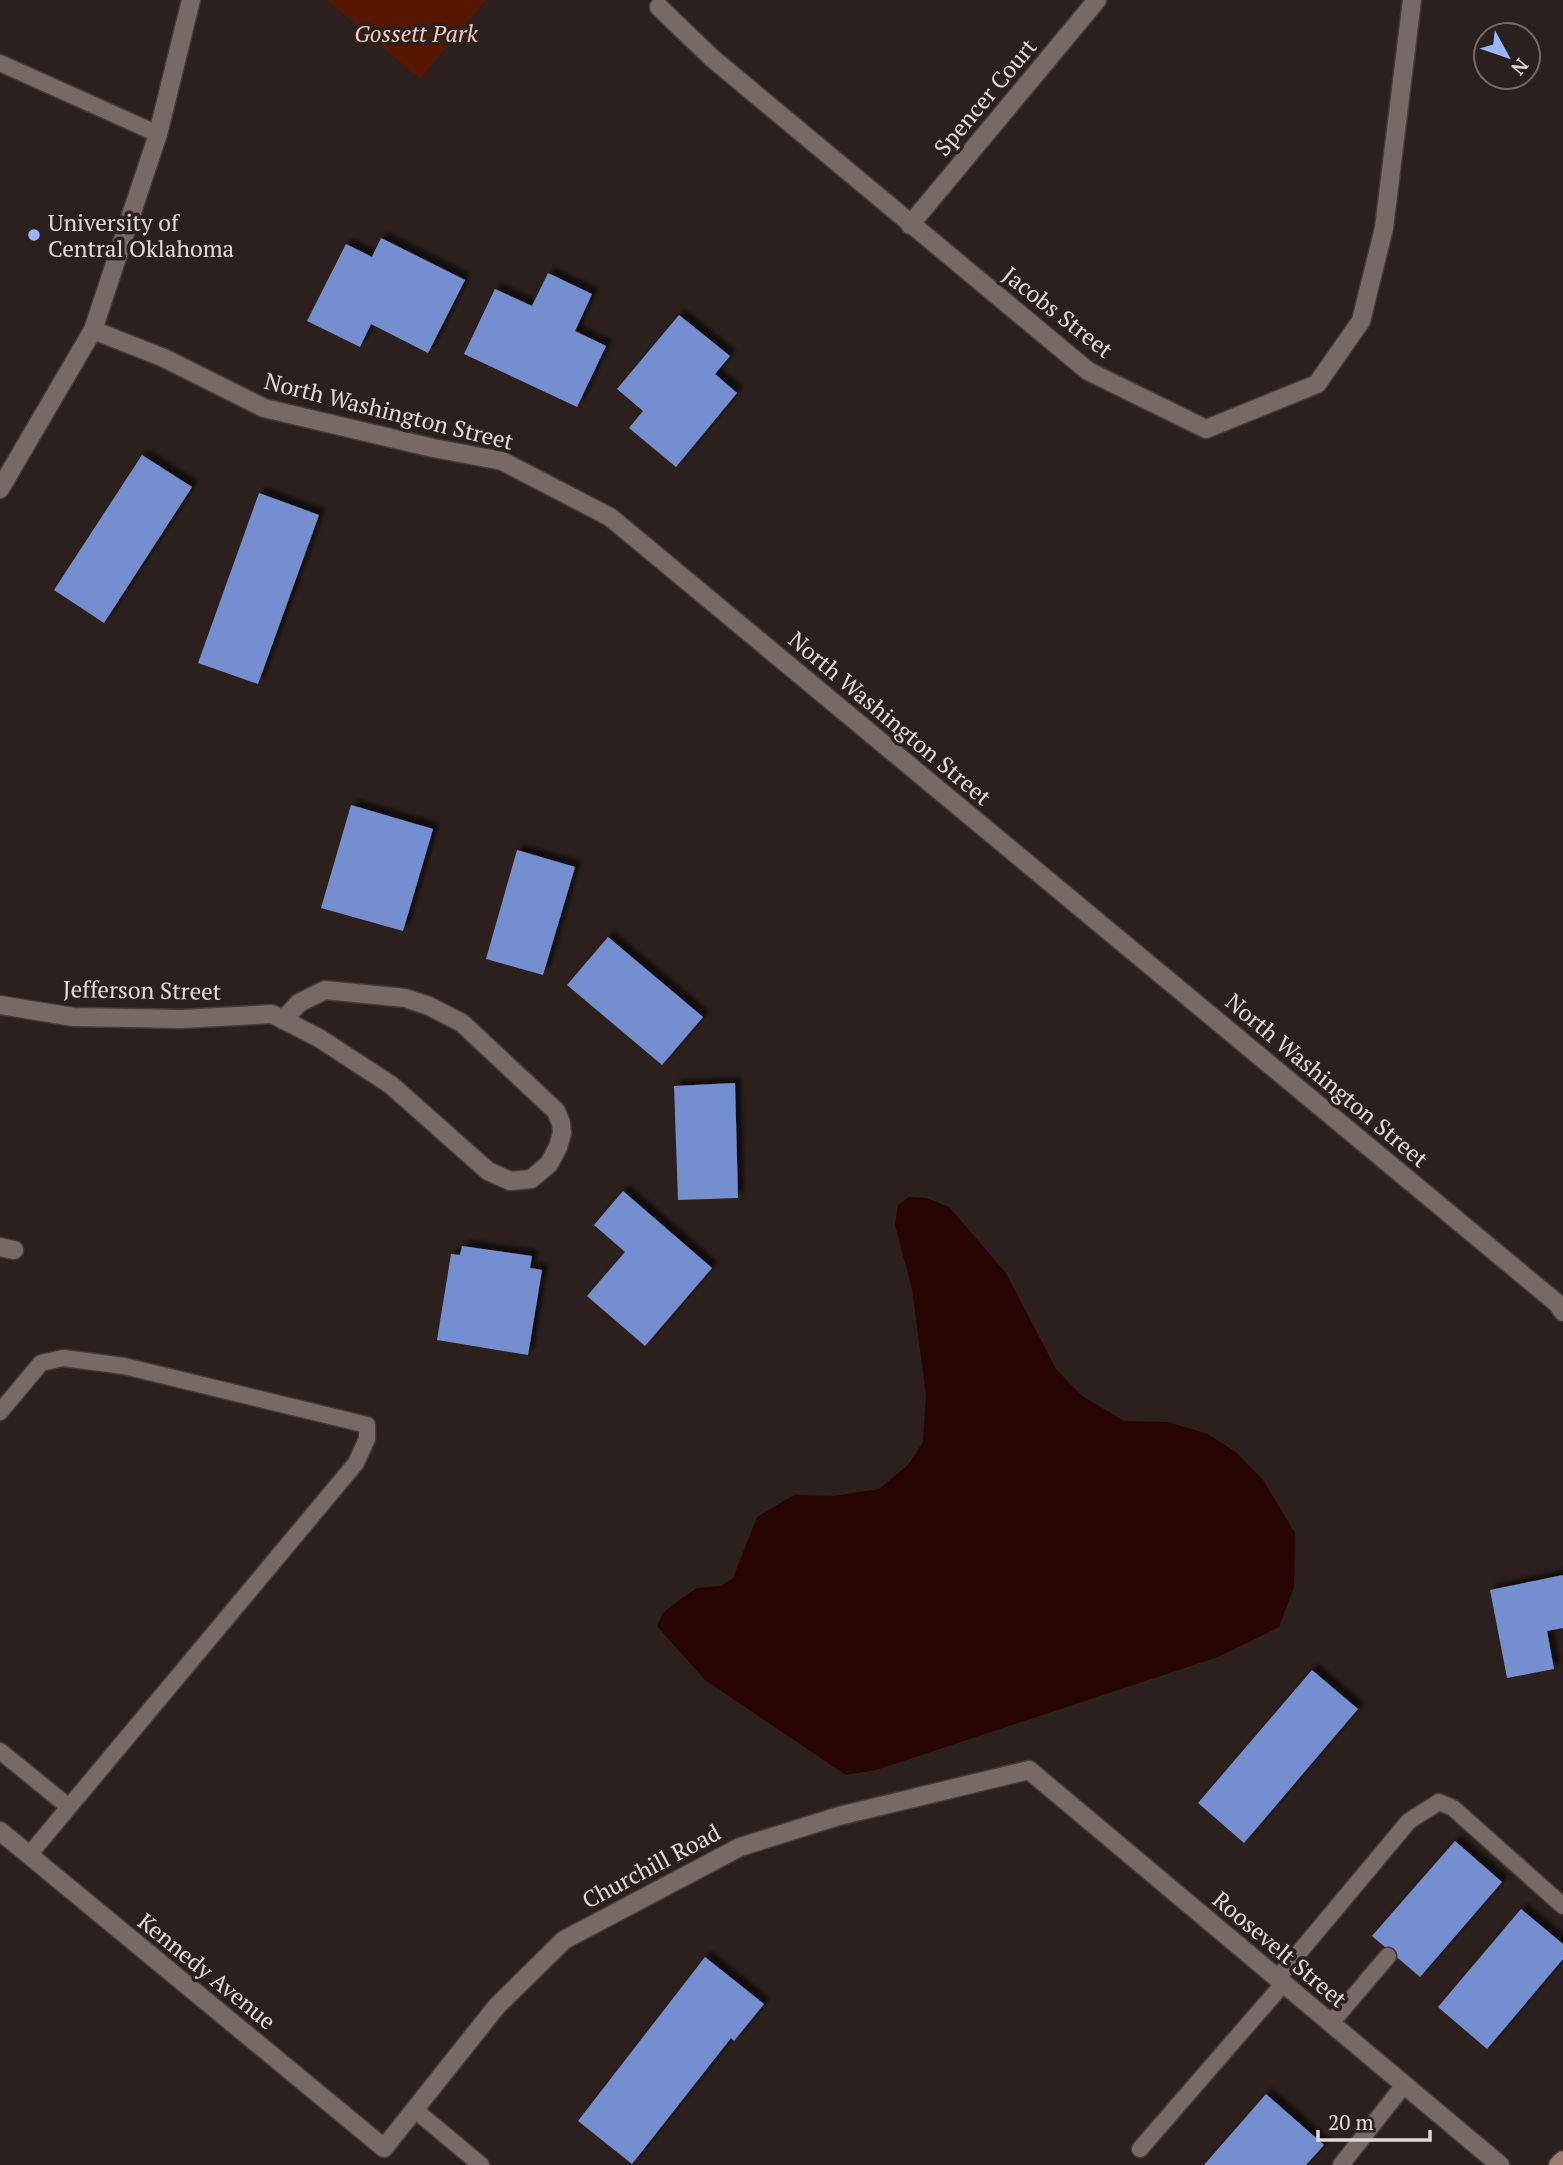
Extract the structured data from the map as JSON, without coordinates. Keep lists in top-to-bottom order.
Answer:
{
  "streets": {
    "street": [
      "Spencer Court",
      "Jacobs Street",
      "North Washington Street",
      "Jefferson Street",
      "Churchill Road",
      "Roosevelt Street",
      "Kennedy Avenue"
    ]
  },
  "crossings": [
    ["Spencer Court", "Jacobs Street"],
    ["Churchill Road", "Roosevelt Street"],
    ["Churchill Road", "Kennedy Avenue"]
  ],
  "parks": ["Gossett Park"],
  "places": ["University of Central Oklahoma"],
  "scale_bar": "20 m",
  "north": "bottom right"
}
